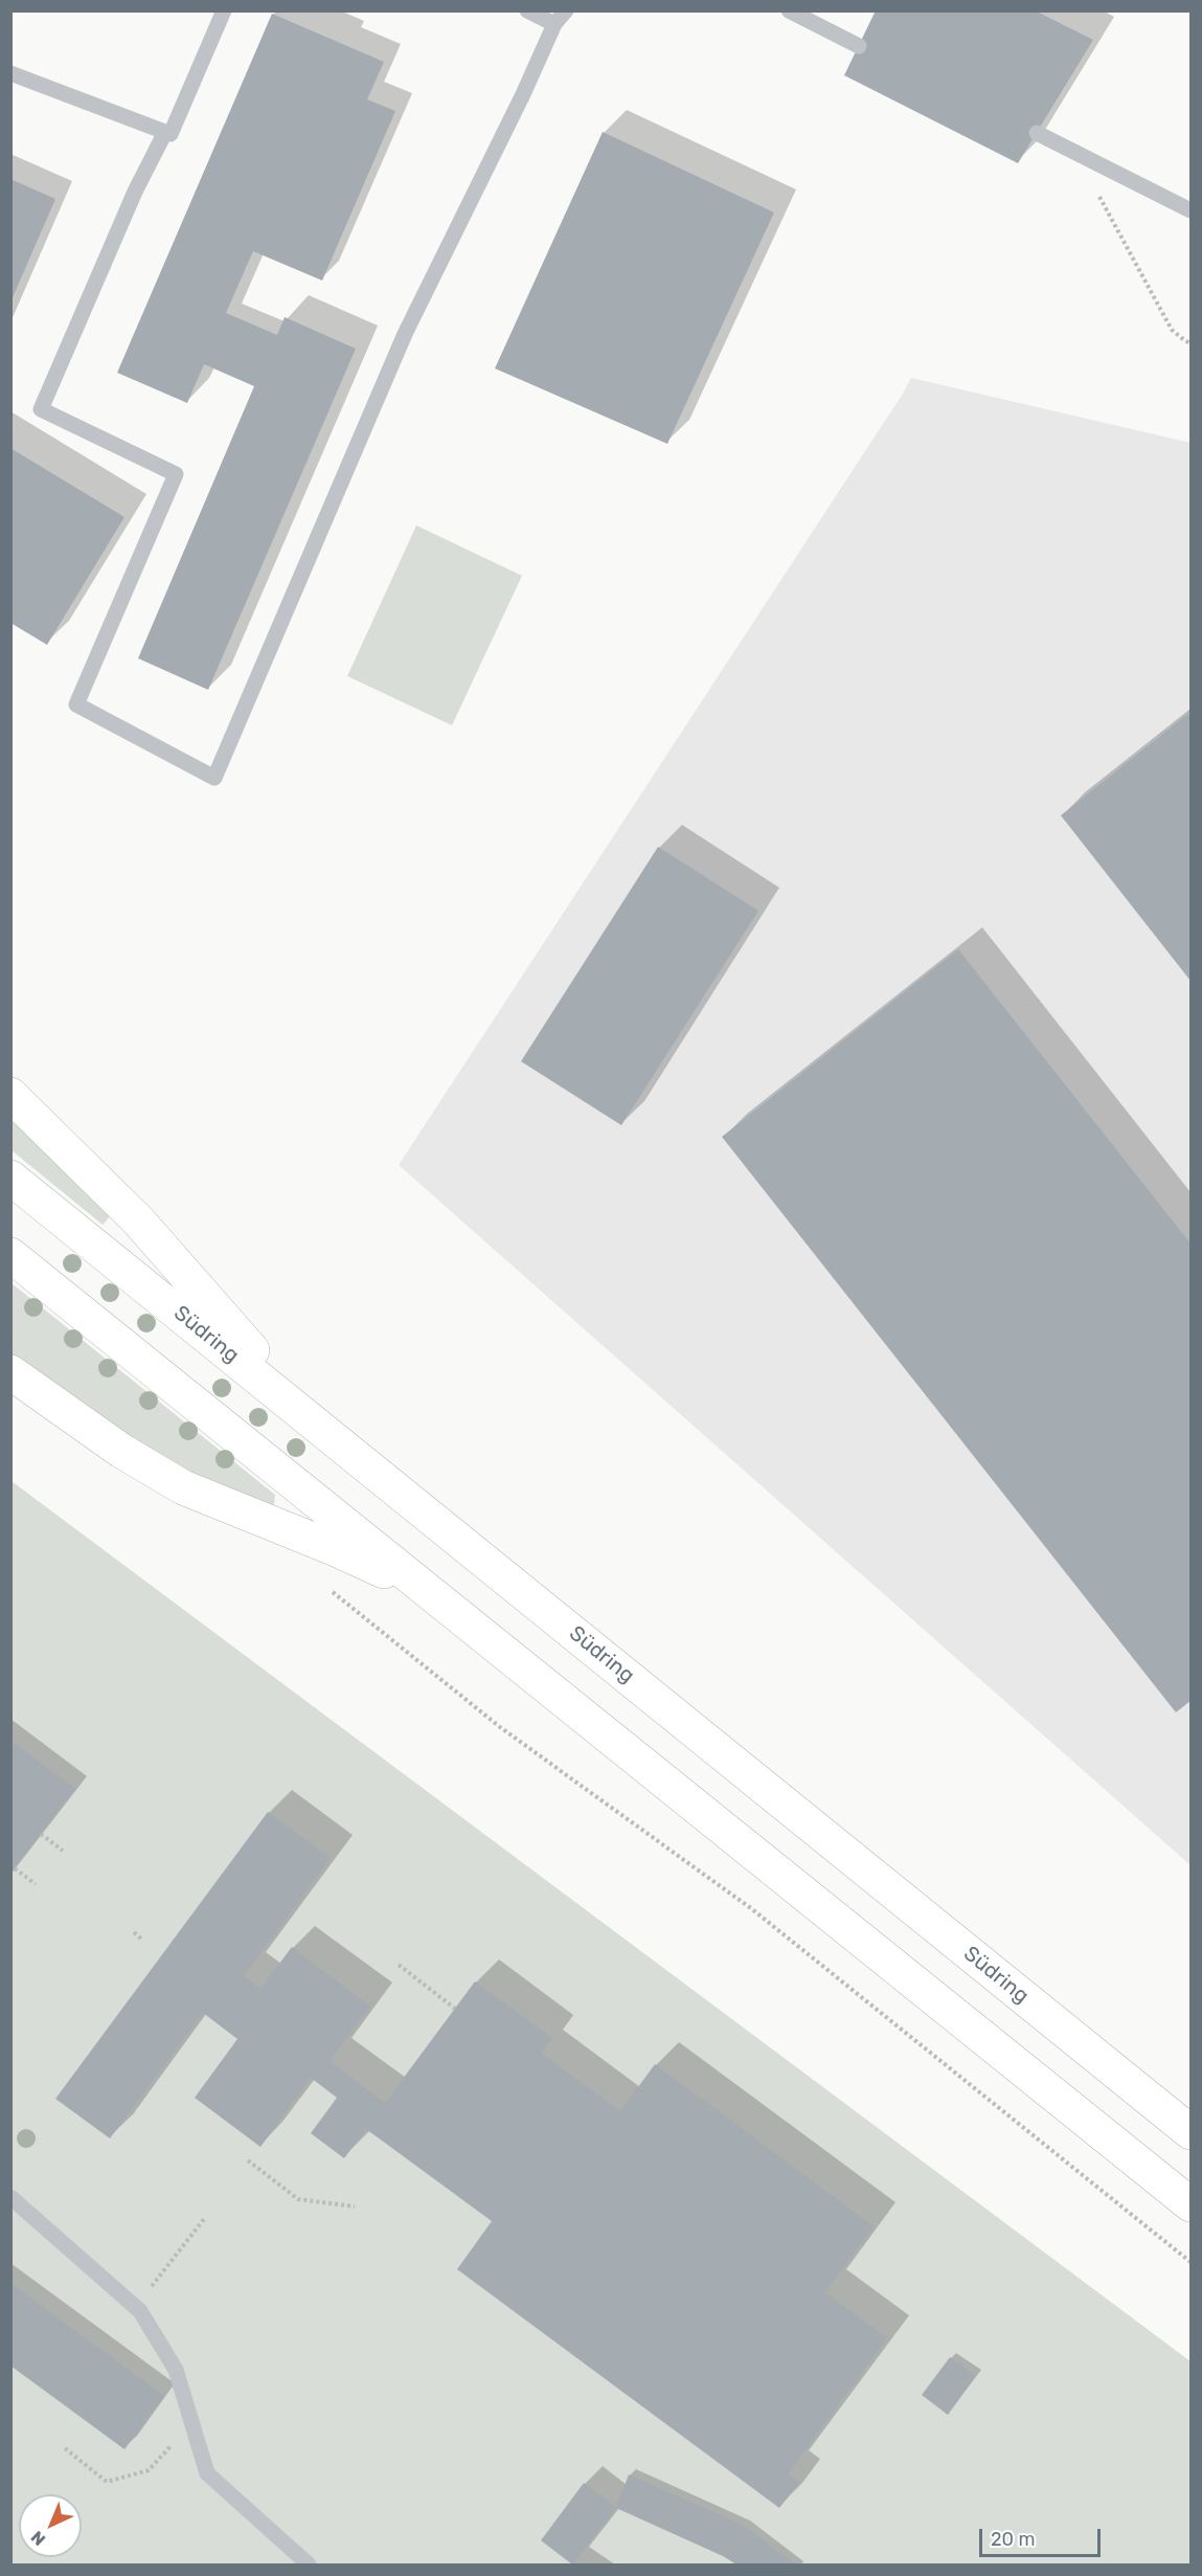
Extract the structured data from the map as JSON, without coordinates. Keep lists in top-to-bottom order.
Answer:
{
  "streets": {
    "main road": ["Südring"]
  },
  "scale_bar": "20 m",
  "north": "bottom left"
}
